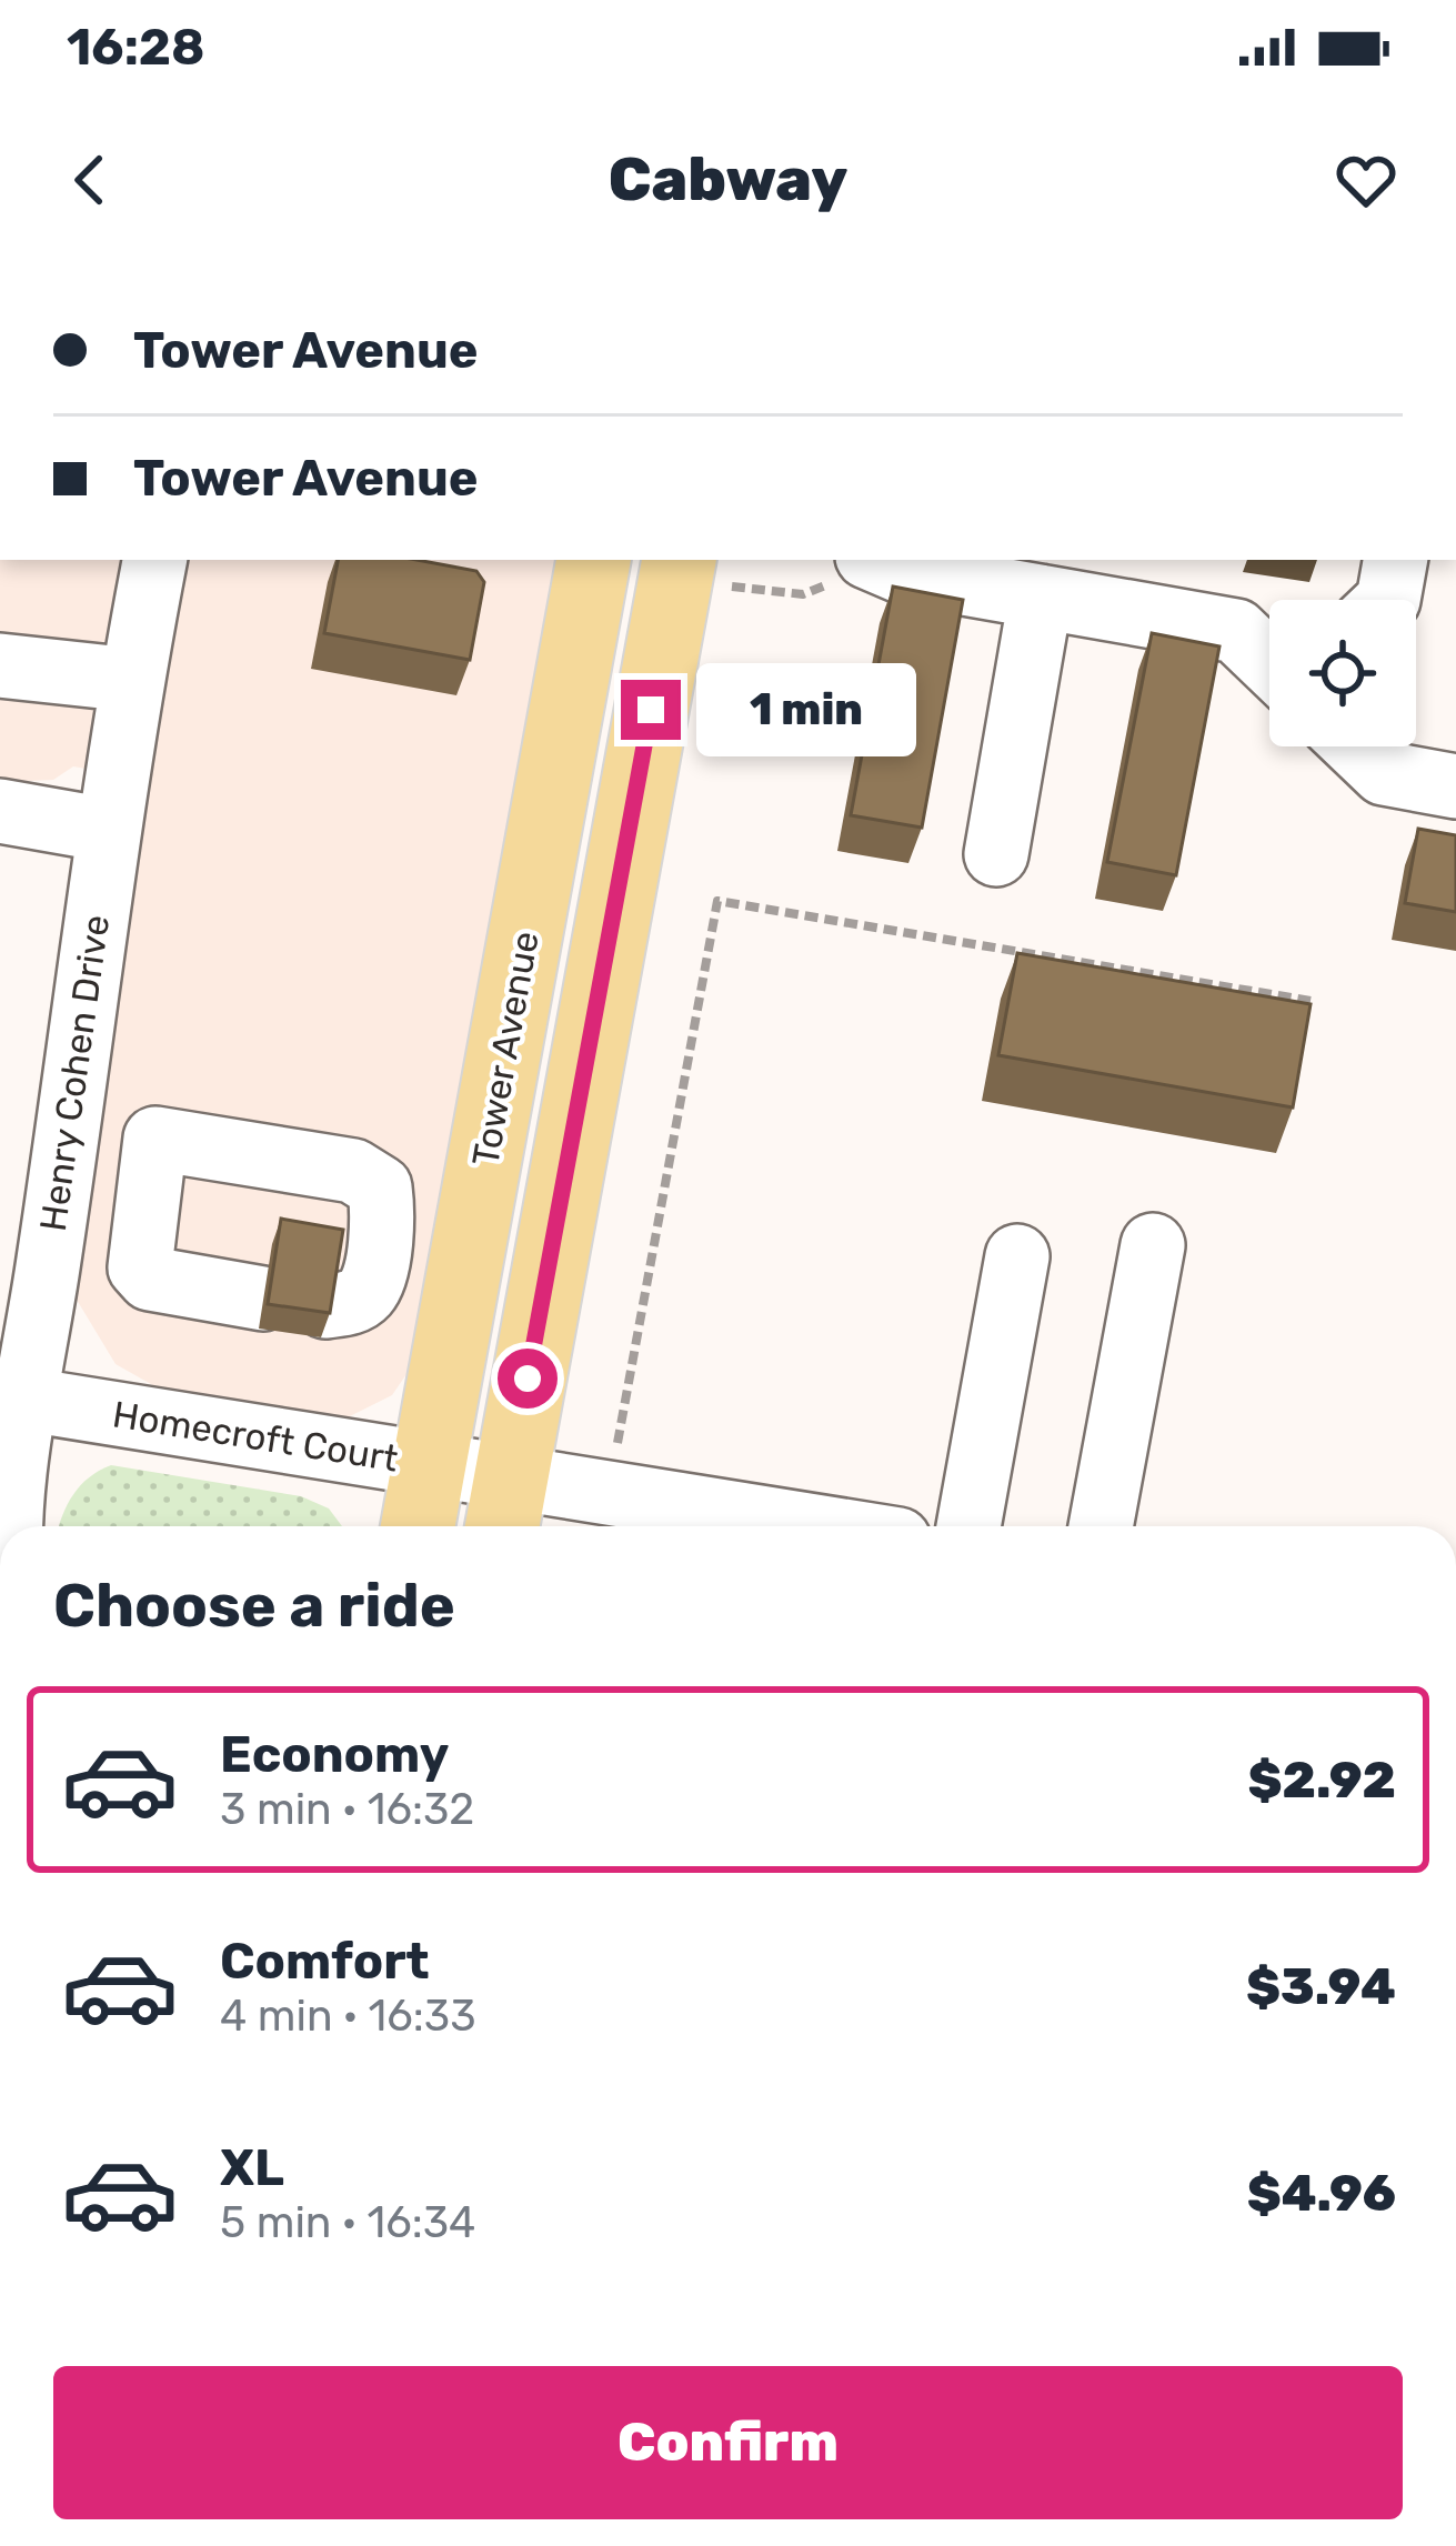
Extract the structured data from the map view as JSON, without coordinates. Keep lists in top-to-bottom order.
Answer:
{
  "streets": {
    "main road": ["Tower Avenue"],
    "street": ["Henry Cohen Drive", "Homecroft Court"]
  },
  "crossings": [
    ["Tower Avenue", "Homecroft Court"],
    ["Henry Cohen Drive", "Homecroft Court"]
  ],
  "page": {
    "status": "16:28",
    "header": "Cabway",
    "banner": ["Tower Avenue", "Tower Avenue"],
    "bubble": "1 min",
    "heading": "Choose a ride",
    "list": [
      {
        "name": "Economy",
        "note": "3 min · 16:32",
        "value": "$2.92"
      },
      {
        "name": "Comfort",
        "note": "4 min · 16:33",
        "value": "$3.94"
      },
      {
        "name": "XL",
        "note": "5 min · 16:34",
        "value": "$4.96"
      }
    ],
    "buttons": "Confirm"
  }
}
